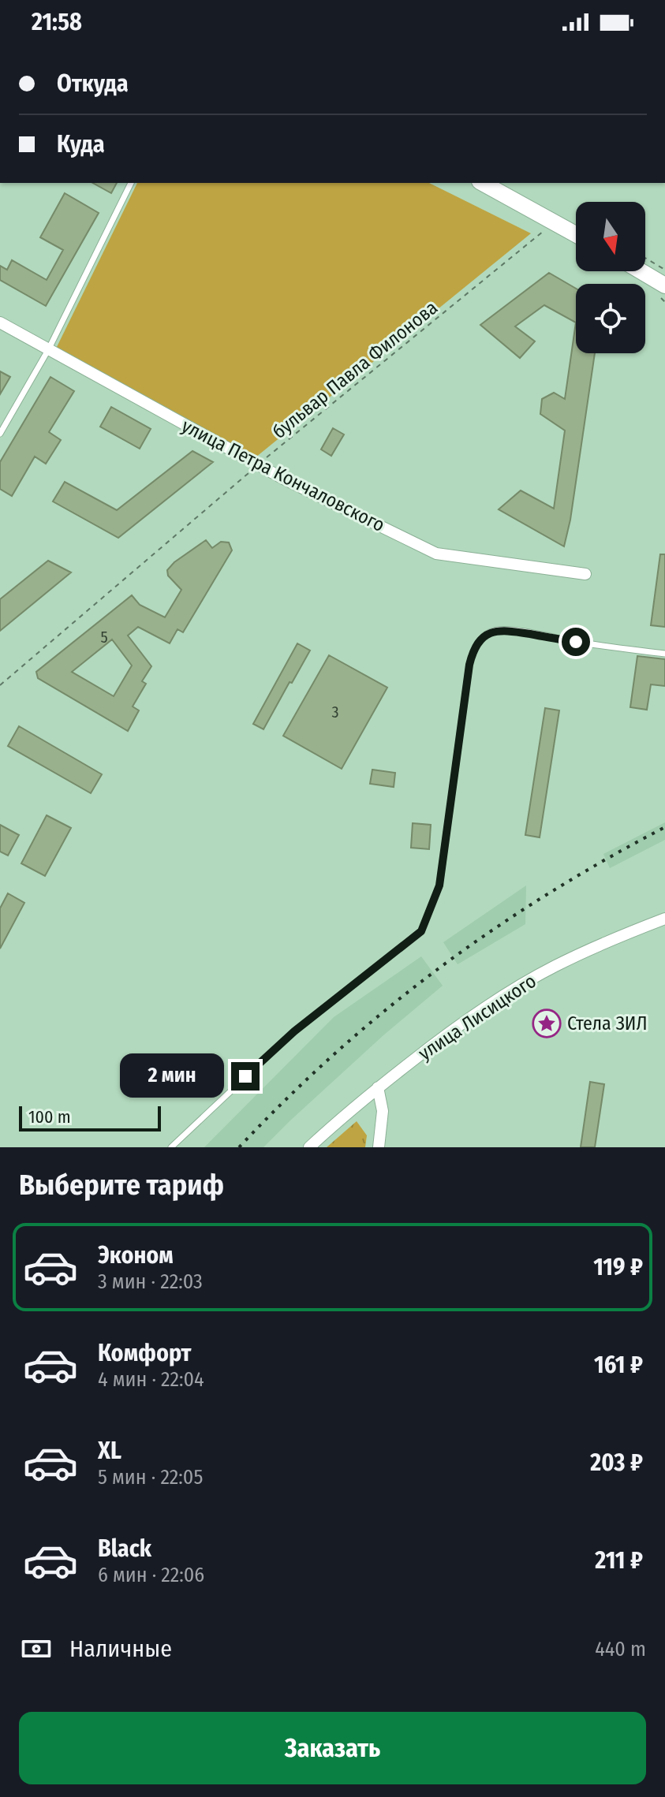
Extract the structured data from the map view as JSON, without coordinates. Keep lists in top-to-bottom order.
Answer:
{
  "streets": {
    "street": ["улица Петра Кончаловского", "улица Лисицкого"],
    "path": ["бульвар Павла Филонова"]
  },
  "crossings": [
    ["бульвар Павла Филонова", "улица Петра Кончаловского"]
  ],
  "places": {
    "place": ["Стела ЗИЛ"]
  },
  "house_numbers": ["5", "3"],
  "scale_bar": "100 m",
  "north": "bottom",
  "page": {
    "status": "21:58",
    "banner": ["Откуда", "Куда"],
    "bubble": "2 мин",
    "scale": "100 m",
    "heading": "Выберите тариф",
    "list": [
      {
        "name": "Эконом",
        "note": "3 мин · 22:03",
        "value": "119 ₽"
      },
      {
        "name": "Комфорт",
        "note": "4 мин · 22:04",
        "value": "161 ₽"
      },
      {
        "name": "XL",
        "note": "5 мин · 22:05",
        "value": "203 ₽"
      },
      {
        "name": "Black",
        "note": "6 мин · 22:06",
        "value": "211 ₽"
      }
    ],
    "pay": ["Наличные", "440 m"],
    "buttons": "Заказать"
  }
}
